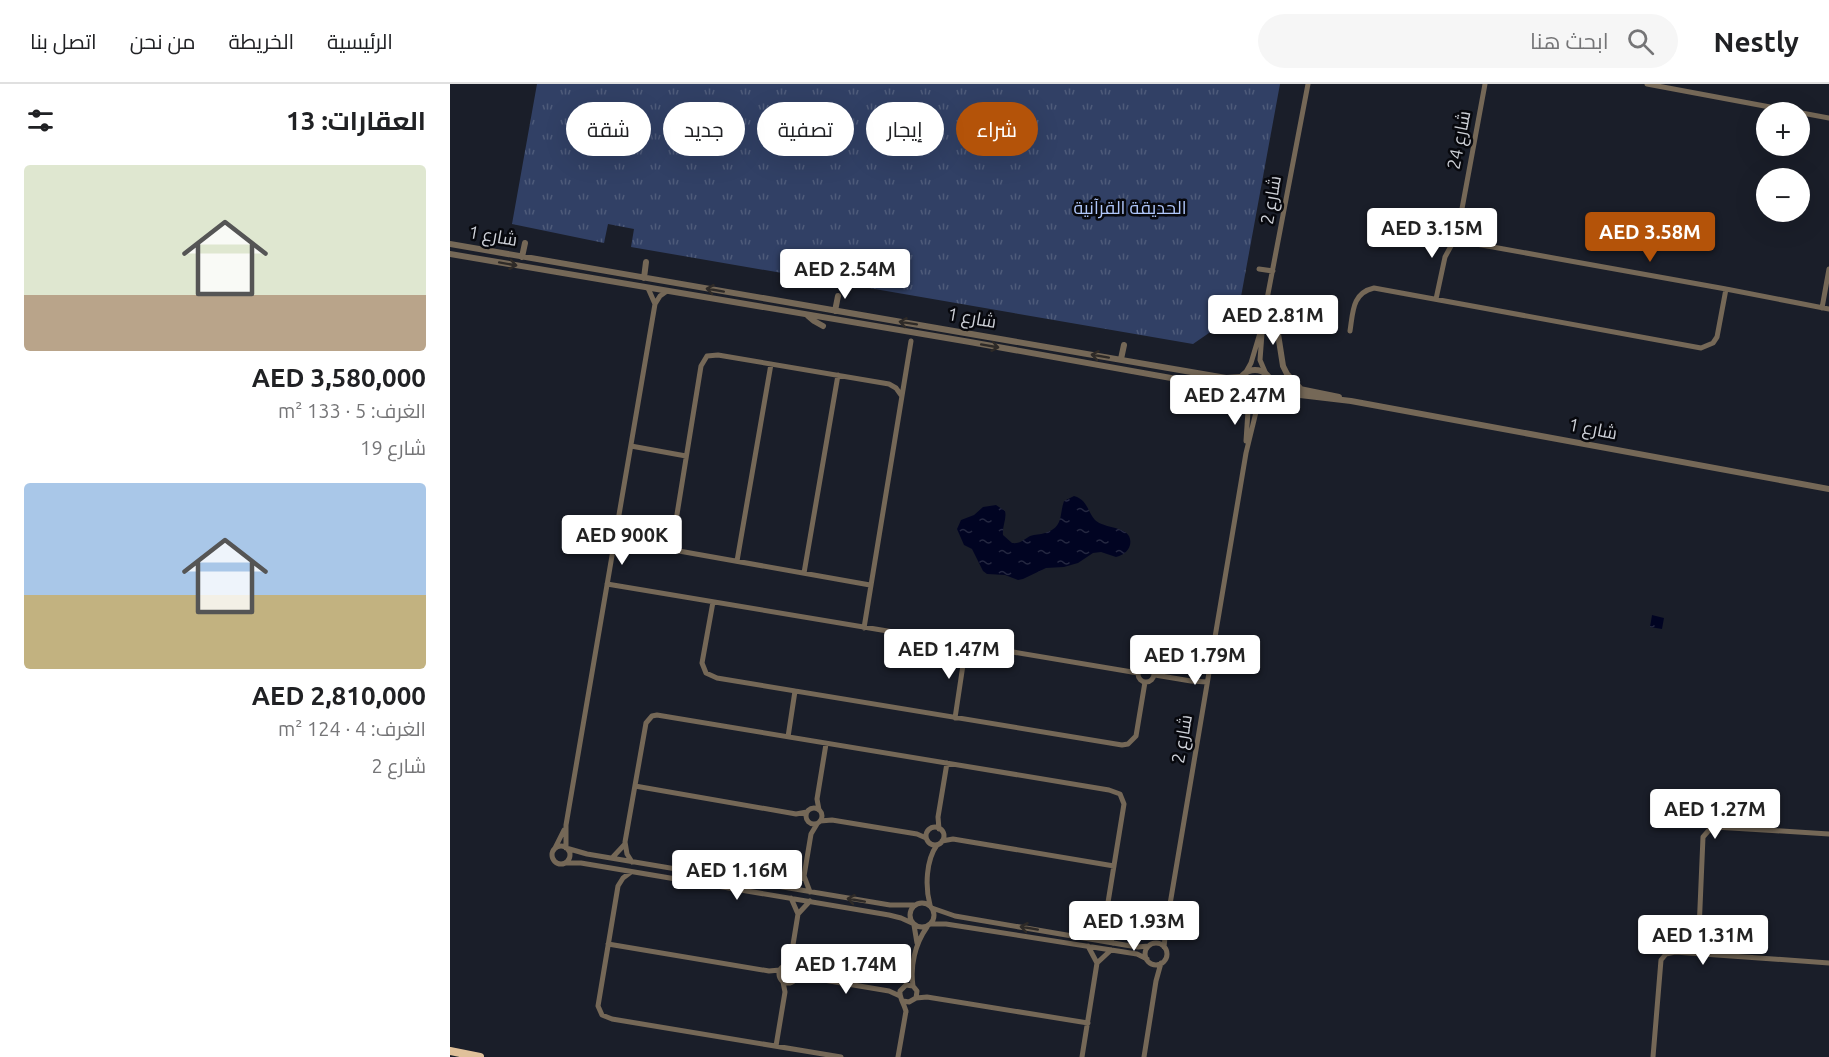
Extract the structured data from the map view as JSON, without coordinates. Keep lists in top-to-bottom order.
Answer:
{
  "streets": {
    "street": ["شارع 24", "شارع 2", "شارع 1"]
  },
  "crossings": [
    ["شارع 2", "شارع 1"]
  ],
  "parks": ["الحديقة القرآنية"],
  "page": {
    "header": "Nestly",
    "search": "ابحث هنا",
    "nav": [
      "الرئيسية",
      "الخريطة",
      "من نحن",
      "اتصل بنا"
    ],
    "heading": "العقارات: 13",
    "map_buttons": ["+", "−"],
    "chip": [
      "شراء",
      "إيجار",
      "تصفية",
      "جديد",
      "شقة"
    ],
    "list": [
      {
        "name": "AED 3,580,000",
        "note": "الغرف: 5 · 133 m² · شارع 19"
      },
      {
        "name": "AED 2,810,000",
        "note": "الغرف: 4 · 124 m² · شارع 2"
      }
    ],
    "price": [
      "AED 3.15M",
      "AED 3.58M",
      "AED 2.54M",
      "AED 2.81M",
      "AED 2.47M",
      "AED 900K",
      "AED 1.47M",
      "AED 1.79M",
      "AED 1.27M",
      "AED 1.16M",
      "AED 1.93M",
      "AED 1.31M",
      "AED 1.74M"
    ]
  }
}
